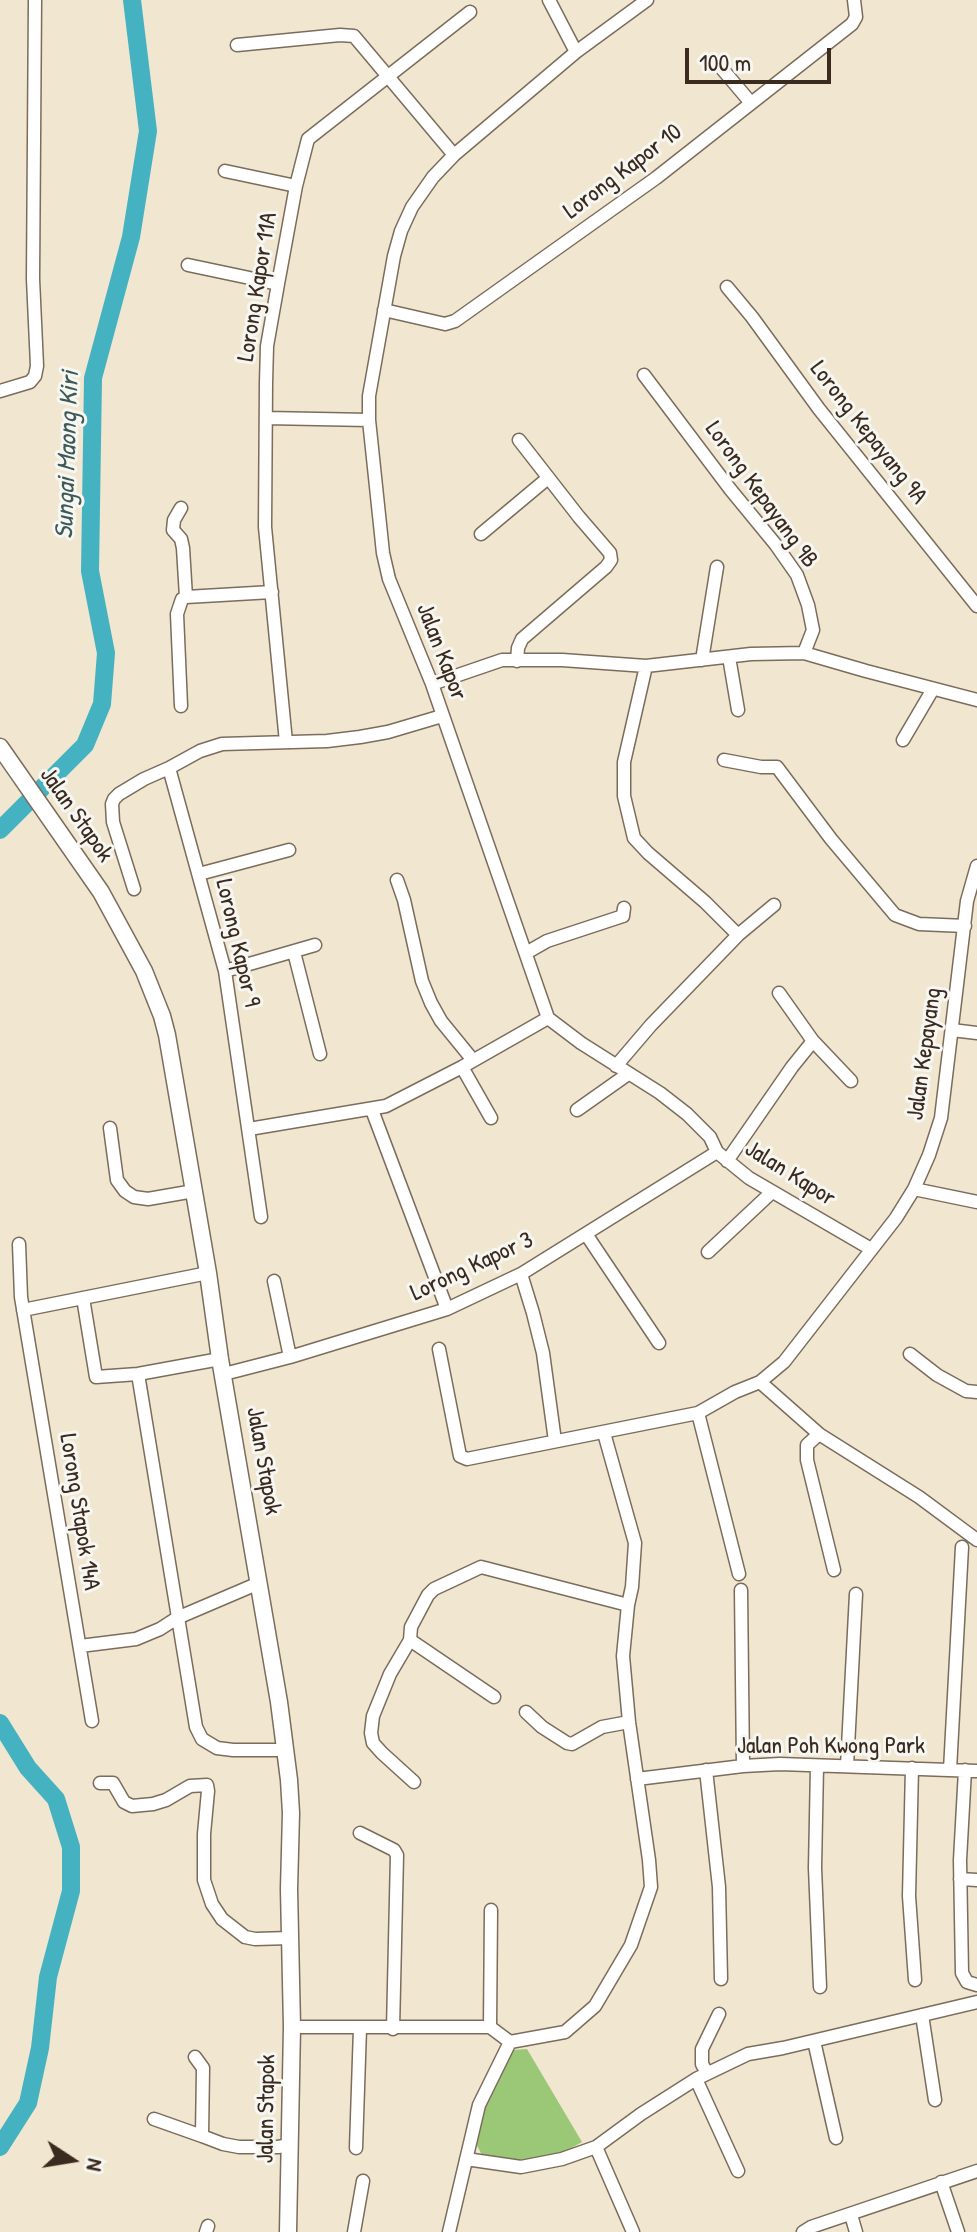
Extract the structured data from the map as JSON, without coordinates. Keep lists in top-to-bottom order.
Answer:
{
  "streets": {
    "main road": ["Jalan Stapok"],
    "street": [
      "Lorong Kapor 10",
      "Lorong Kapor 11A",
      "Lorong Kepayang 9A",
      "Lorong Kepayang 9B",
      "Jalan Kapor",
      "Lorong Kapor 9",
      "Jalan Kepayang",
      "Lorong Kapor 3",
      "Lorong Stapok 14A",
      "Jalan Poh Kwong Park"
    ]
  },
  "crossings": [
    ["Lorong Kapor 10", "Jalan Kapor"],
    ["Jalan Kapor", "Jalan Kepayang"],
    ["Jalan Kapor", "Lorong Kapor 3"],
    ["Jalan Stapok", "Lorong Kapor 3"]
  ],
  "water": ["Sungai Maong Kiri"],
  "scale_bar": "100 m",
  "north": "right"
}
